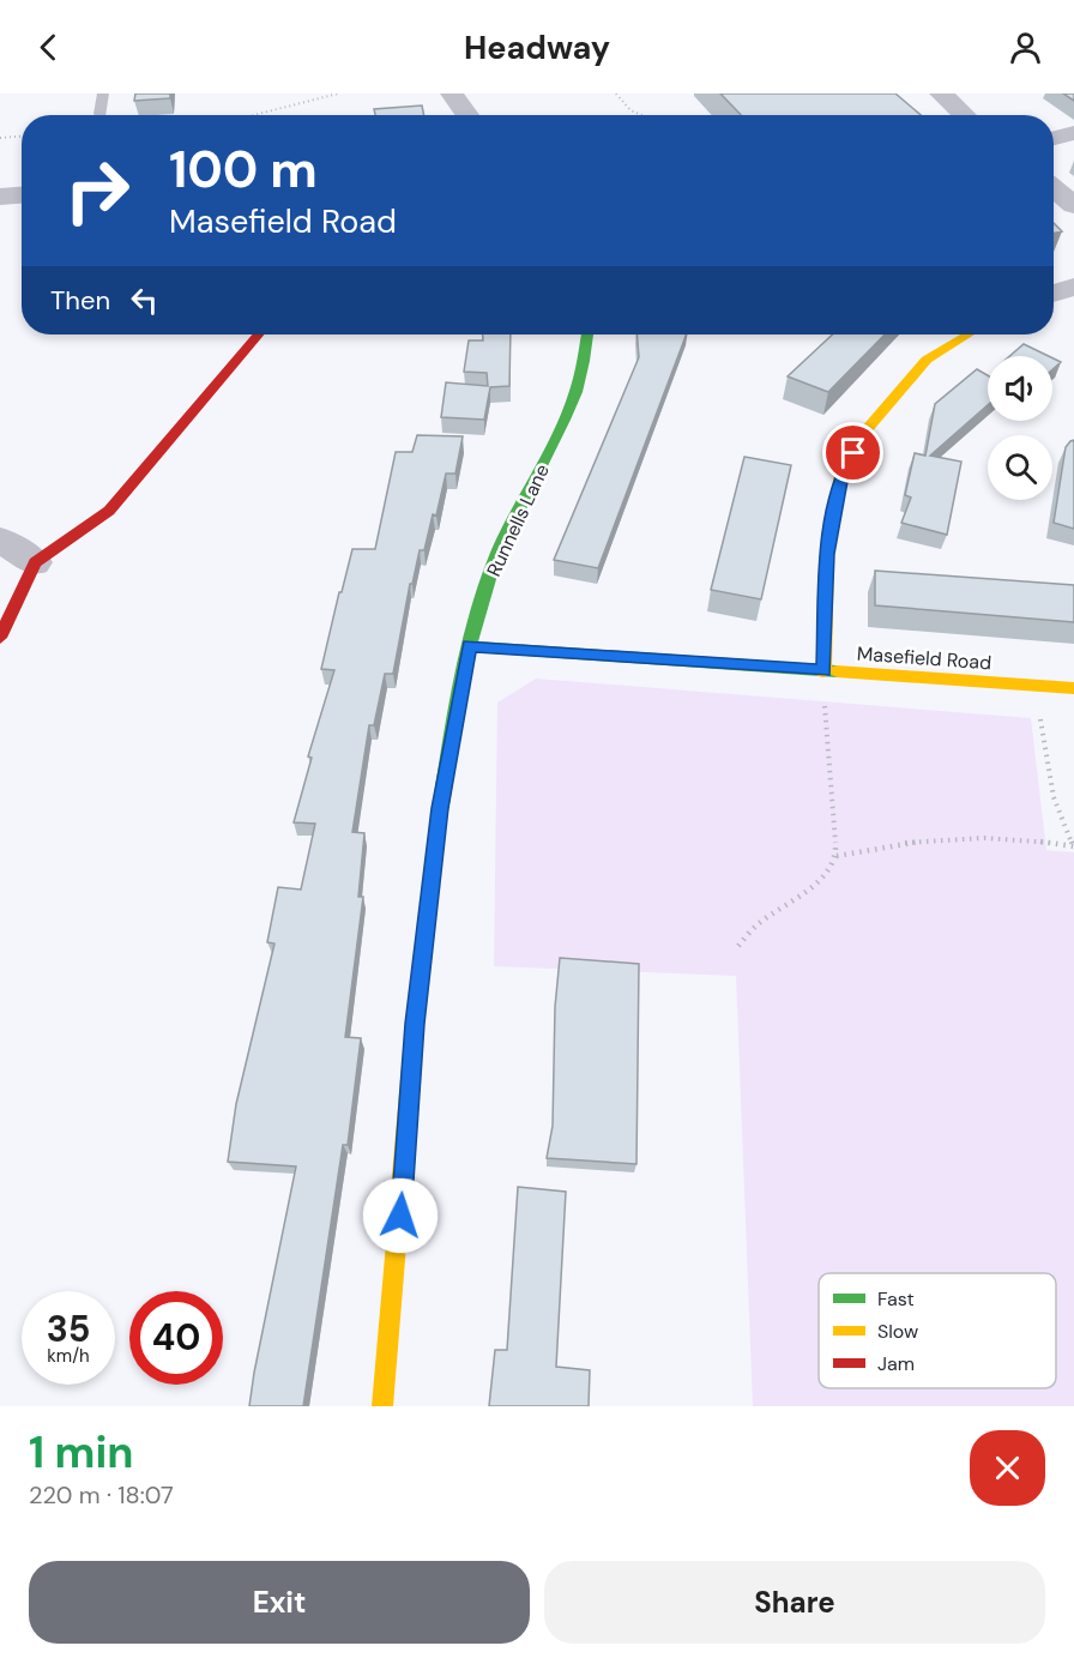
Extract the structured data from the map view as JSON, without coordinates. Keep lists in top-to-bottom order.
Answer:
{
  "streets": {
    "street": ["Runnells Lane", "Masefield Road"]
  },
  "crossings": [
    ["Runnells Lane", "Masefield Road"]
  ],
  "legend": ["Fast", "Slow", "Jam"],
  "page": {
    "header": "Headway",
    "turn": ["100 m", "Masefield Road"],
    "then": "Then",
    "speed": "35 km/h",
    "limit": "40",
    "heading": ["1 min", "220 m · 18:07"],
    "buttons": ["Exit", "Share"]
  }
}
